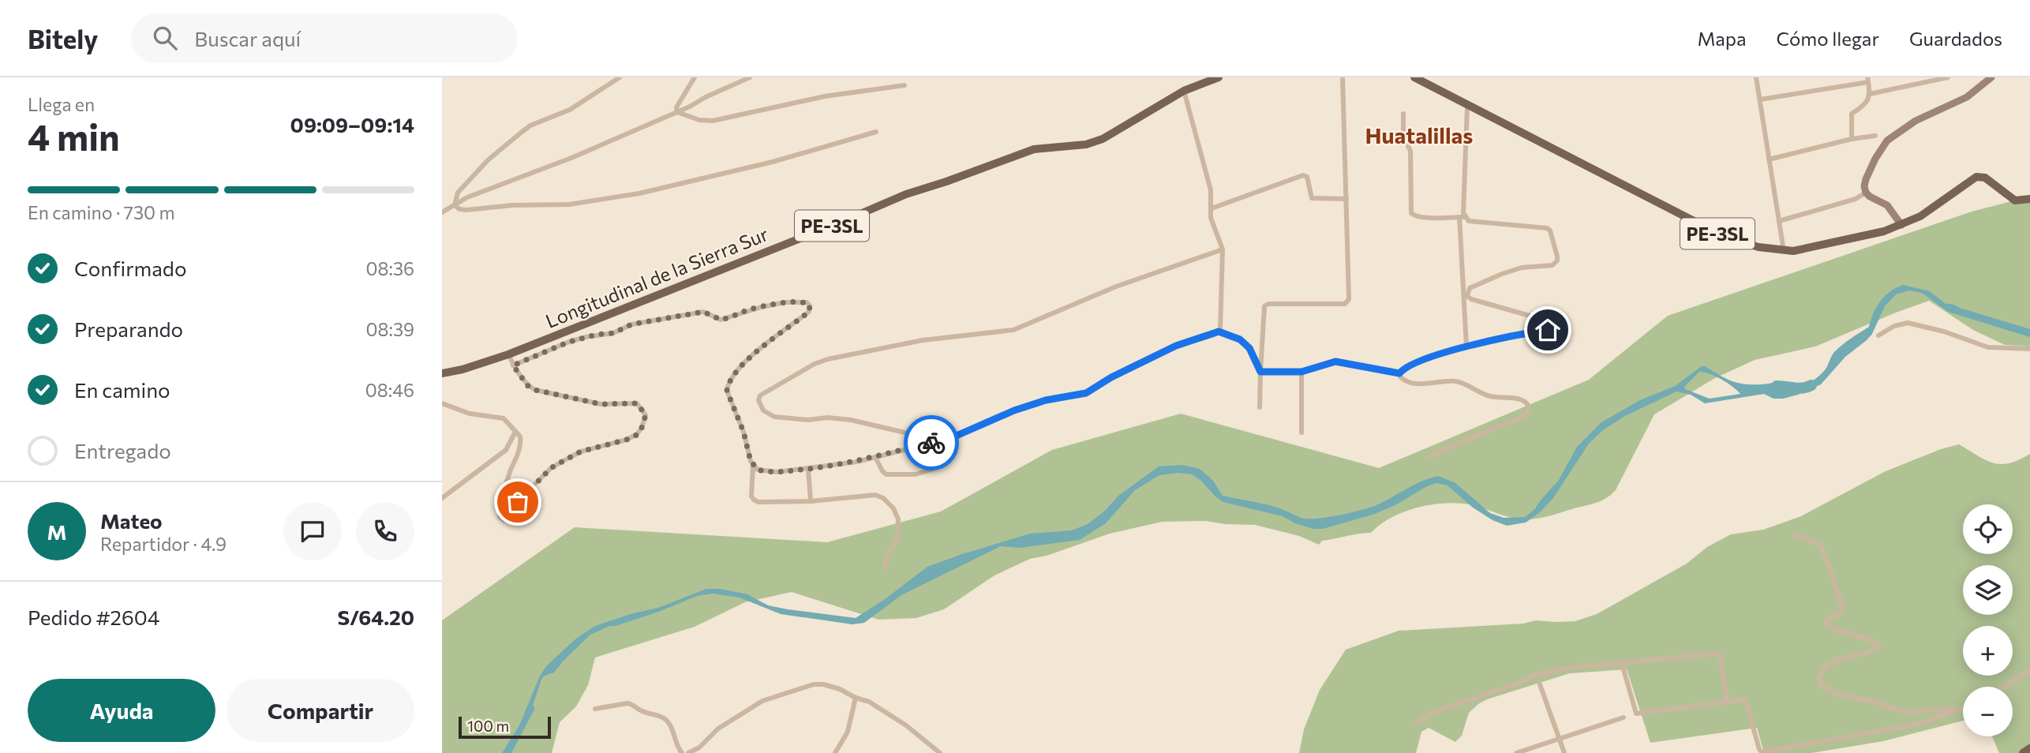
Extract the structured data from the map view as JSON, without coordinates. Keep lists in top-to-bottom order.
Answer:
{
  "streets": {
    "main road": ["PE-3SL", "Longitudinal de la Sierra Sur"]
  },
  "districts": ["Huatalillas"],
  "scale_bar": "100 m",
  "page": {
    "header": "Bitely",
    "search": "Buscar aquí",
    "nav": ["Mapa", "Cómo llegar", "Guardados"],
    "heading": ["4 min", "Llega en", "09:09–09:14"],
    "panel": [
      "Mateo",
      "Repartidor · 4.9",
      "Pedido #2604",
      "S/64.20"
    ],
    "bar": "En camino · 730 m",
    "list": [
      ["Confirmado", "08:36"],
      ["Preparando", "08:39"],
      ["En camino", "08:46"],
      "Entregado"
    ],
    "round": "M",
    "map_buttons": ["+", "−"],
    "buttons": ["Ayuda", "Compartir"],
    "scale": "100 m"
  }
}
